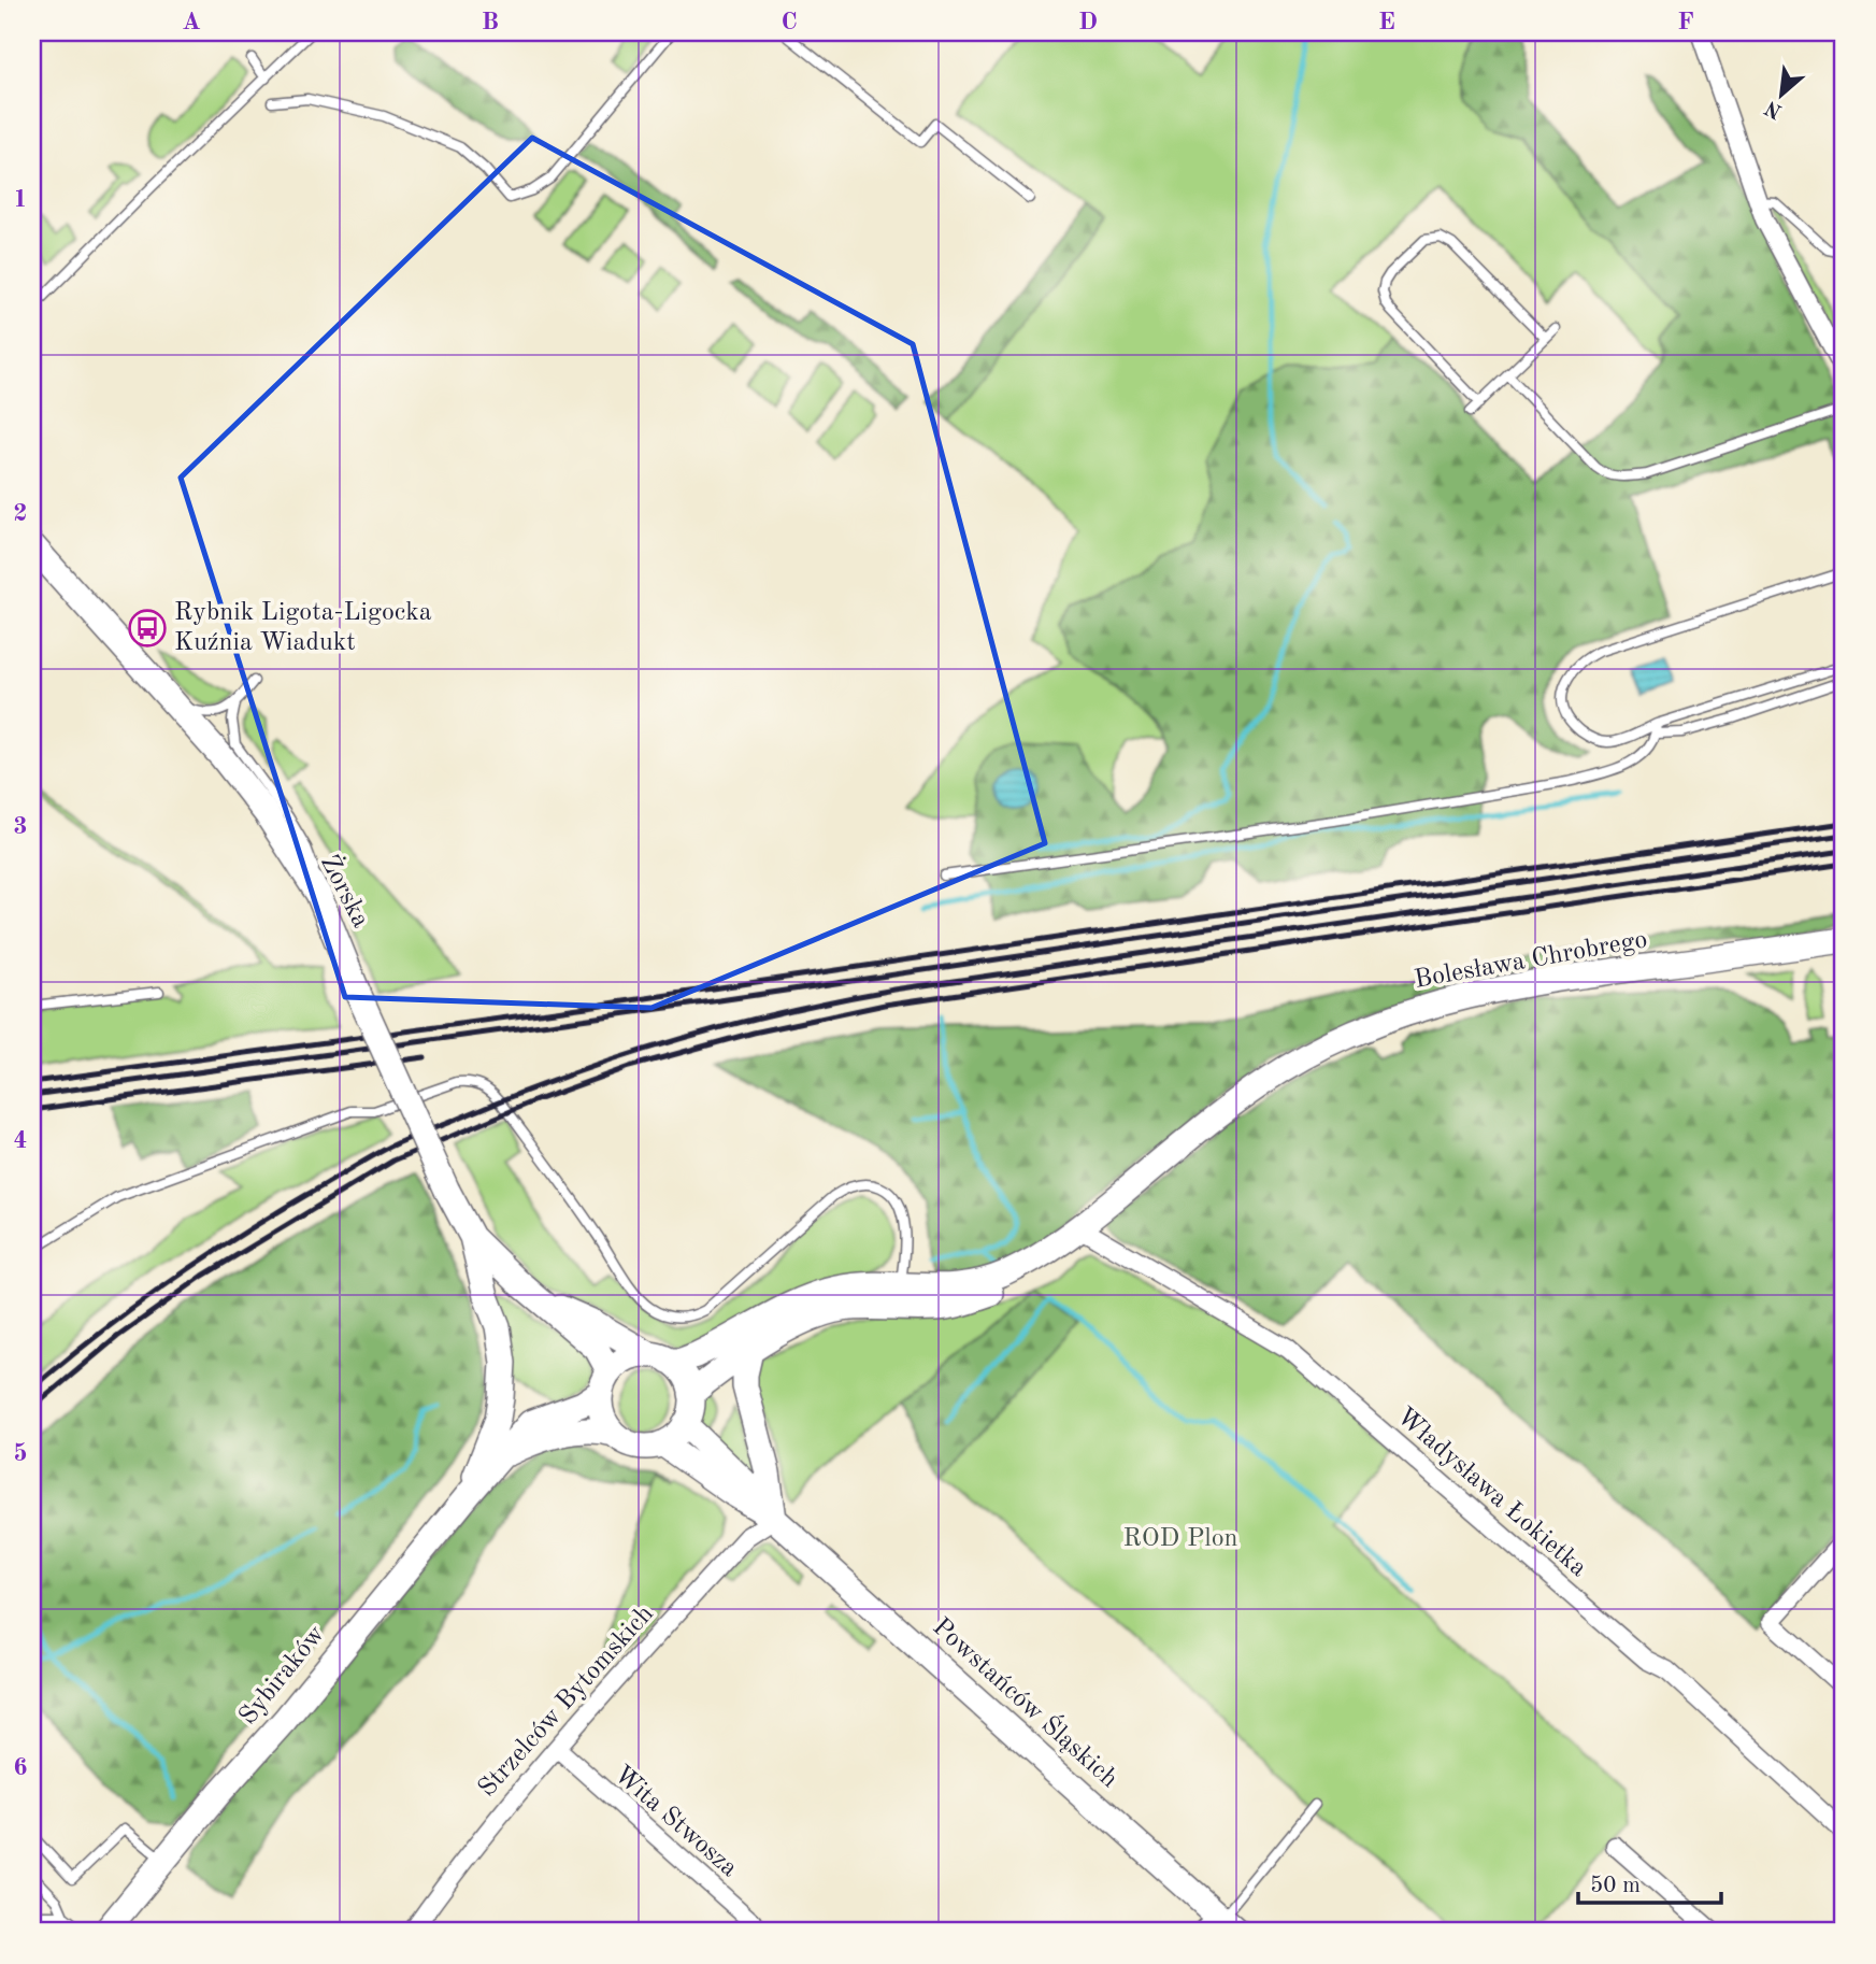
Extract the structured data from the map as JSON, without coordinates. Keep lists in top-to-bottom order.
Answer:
{
  "streets": {
    "main road": [
      "Żorska",
      "Bolesława Chrobrego",
      "Sybiraków",
      "Powstańców Śląskich"
    ],
    "street": ["Władysława Łokietka", "Strzelców Bytomskich", "Wita Stwosza"]
  },
  "crossings": [
    ["Żorska", "Bolesława Chrobrego"],
    ["Żorska", "Sybiraków"],
    ["Żorska", "Powstańców Śląskich"],
    ["Bolesława Chrobrego", "Władysława Łokietka"],
    ["Bolesława Chrobrego", "Sybiraków"],
    ["Bolesława Chrobrego", "Powstańców Śląskich"],
    ["Sybiraków", "Powstańców Śląskich"],
    ["Strzelców Bytomskich", "Powstańców Śląskich"],
    ["Strzelców Bytomskich", "Wita Stwosza"]
  ],
  "parks": ["ROD Plon"],
  "places": {
    "bus stop": ["Rybnik Ligota-Ligocka Kuźnia Wiadukt"]
  },
  "scale_bar": "50 m",
  "north": "bottom left",
  "grid": {
    "columns": [
      "A",
      "B",
      "C",
      "D",
      "E",
      "F"
    ],
    "rows": [
      "1",
      "2",
      "3",
      "4",
      "5",
      "6"
    ]
  }
}
